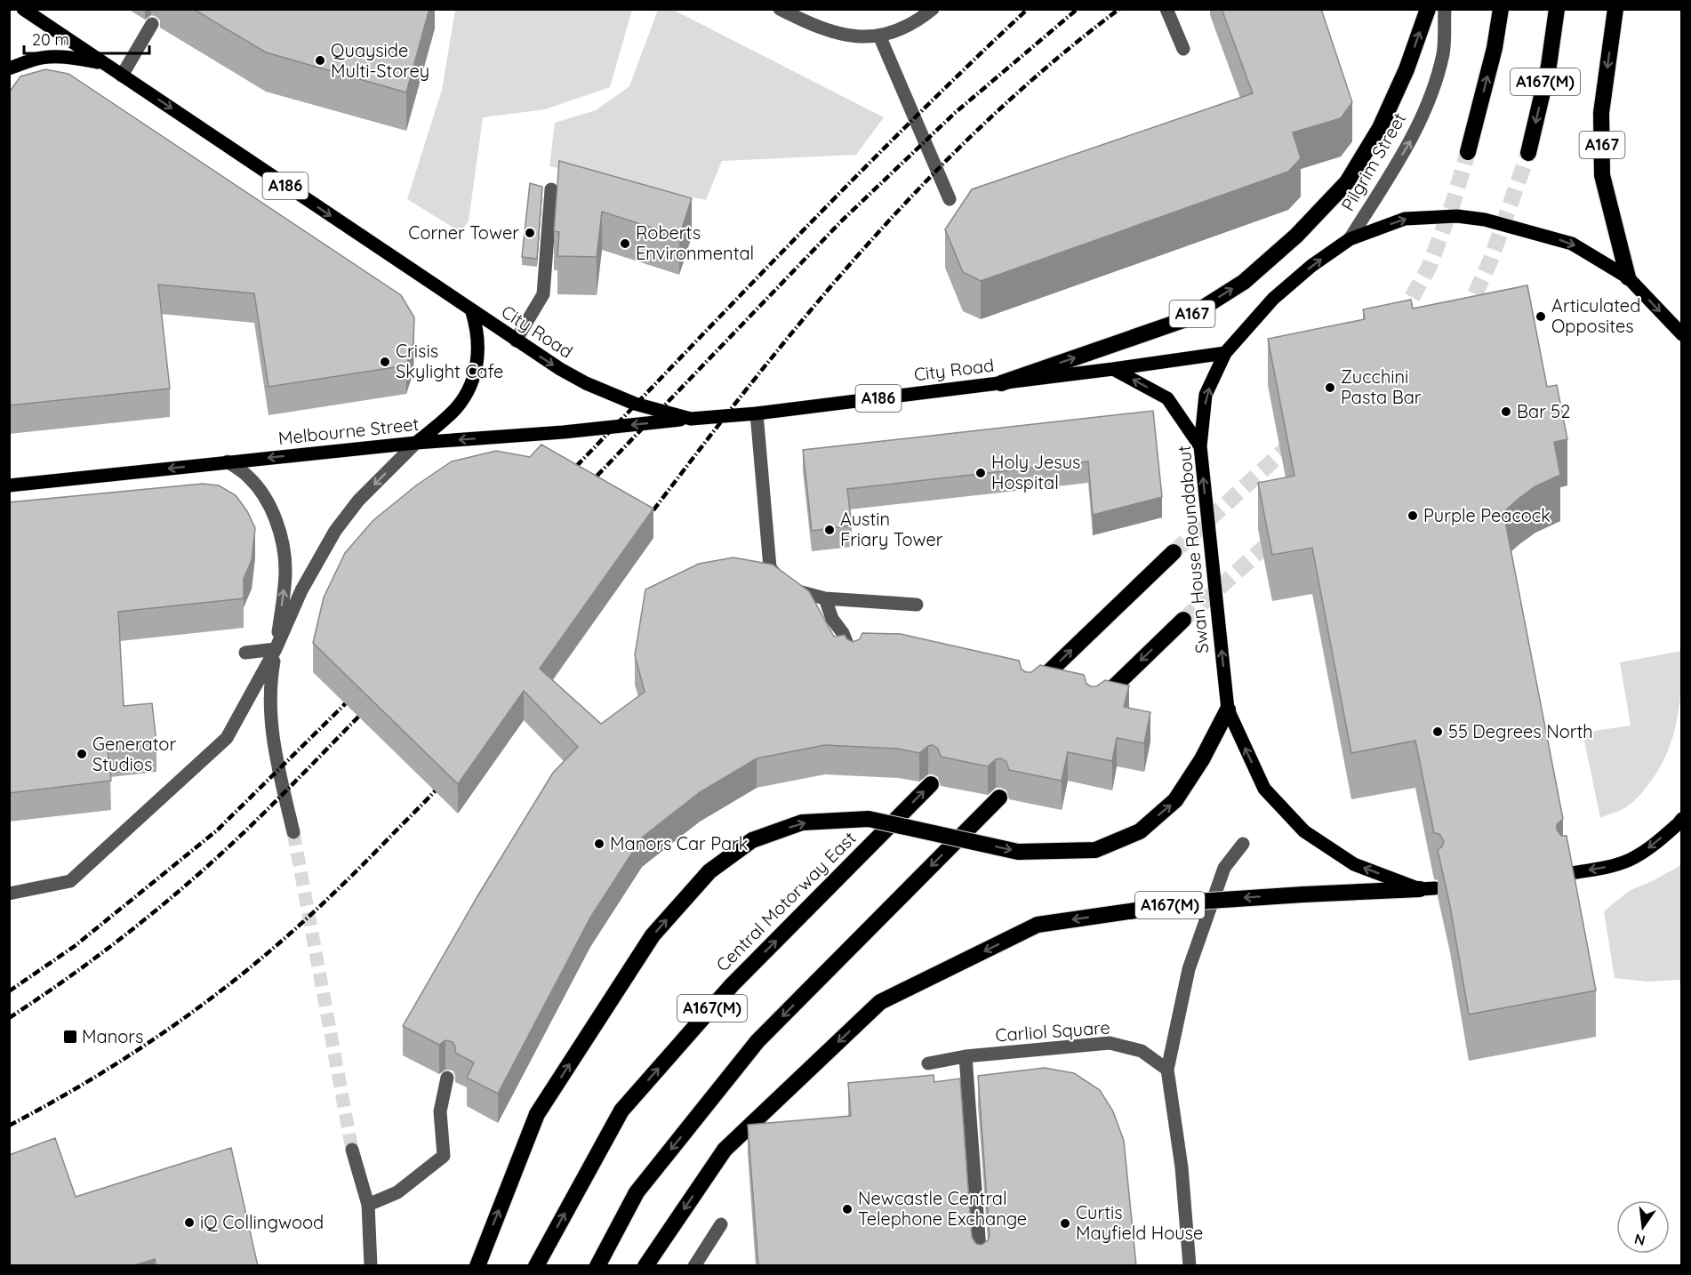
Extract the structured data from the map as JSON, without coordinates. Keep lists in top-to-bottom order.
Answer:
{
  "streets": {
    "highway": ["A167(M)", "A167", "Central Motorway East"],
    "main road": [
      "A186",
      "City Road",
      "Melbourne Street",
      "Swan House Roundabout"
    ],
    "street": ["Pilgrim Street", "Carliol Square"]
  },
  "crossings": [
    ["A167(M)", "Swan House Roundabout"],
    ["A167", "City Road"],
    ["A167", "Swan House Roundabout"],
    ["Pilgrim Street", "Swan House Roundabout"],
    ["A186", "City Road"],
    ["City Road", "Melbourne Street"],
    ["City Road", "Swan House Roundabout"]
  ],
  "one_way": ["Pilgrim Street", "City Road", "Melbourne Street"],
  "places": {
    "other": [
      "Quayside Multi-Storey",
      "Corner Tower",
      "Roberts Environmental",
      "Articulated Opposites",
      "Crisis Skylight Cafe",
      "Zucchini Pasta Bar",
      "Bar 52",
      "Holy Jesus Hospital",
      "Purple Peacock",
      "Austin Friary Tower",
      "55 Degrees North",
      "Generator Studios",
      "Manors Car Park",
      "Newcastle Central Telephone Exchange",
      "iQ Collingwood",
      "Curtis Mayfield House"
    ],
    "transit": ["Manors"]
  },
  "scale_bar": "20 m",
  "north": "bottom"
}
